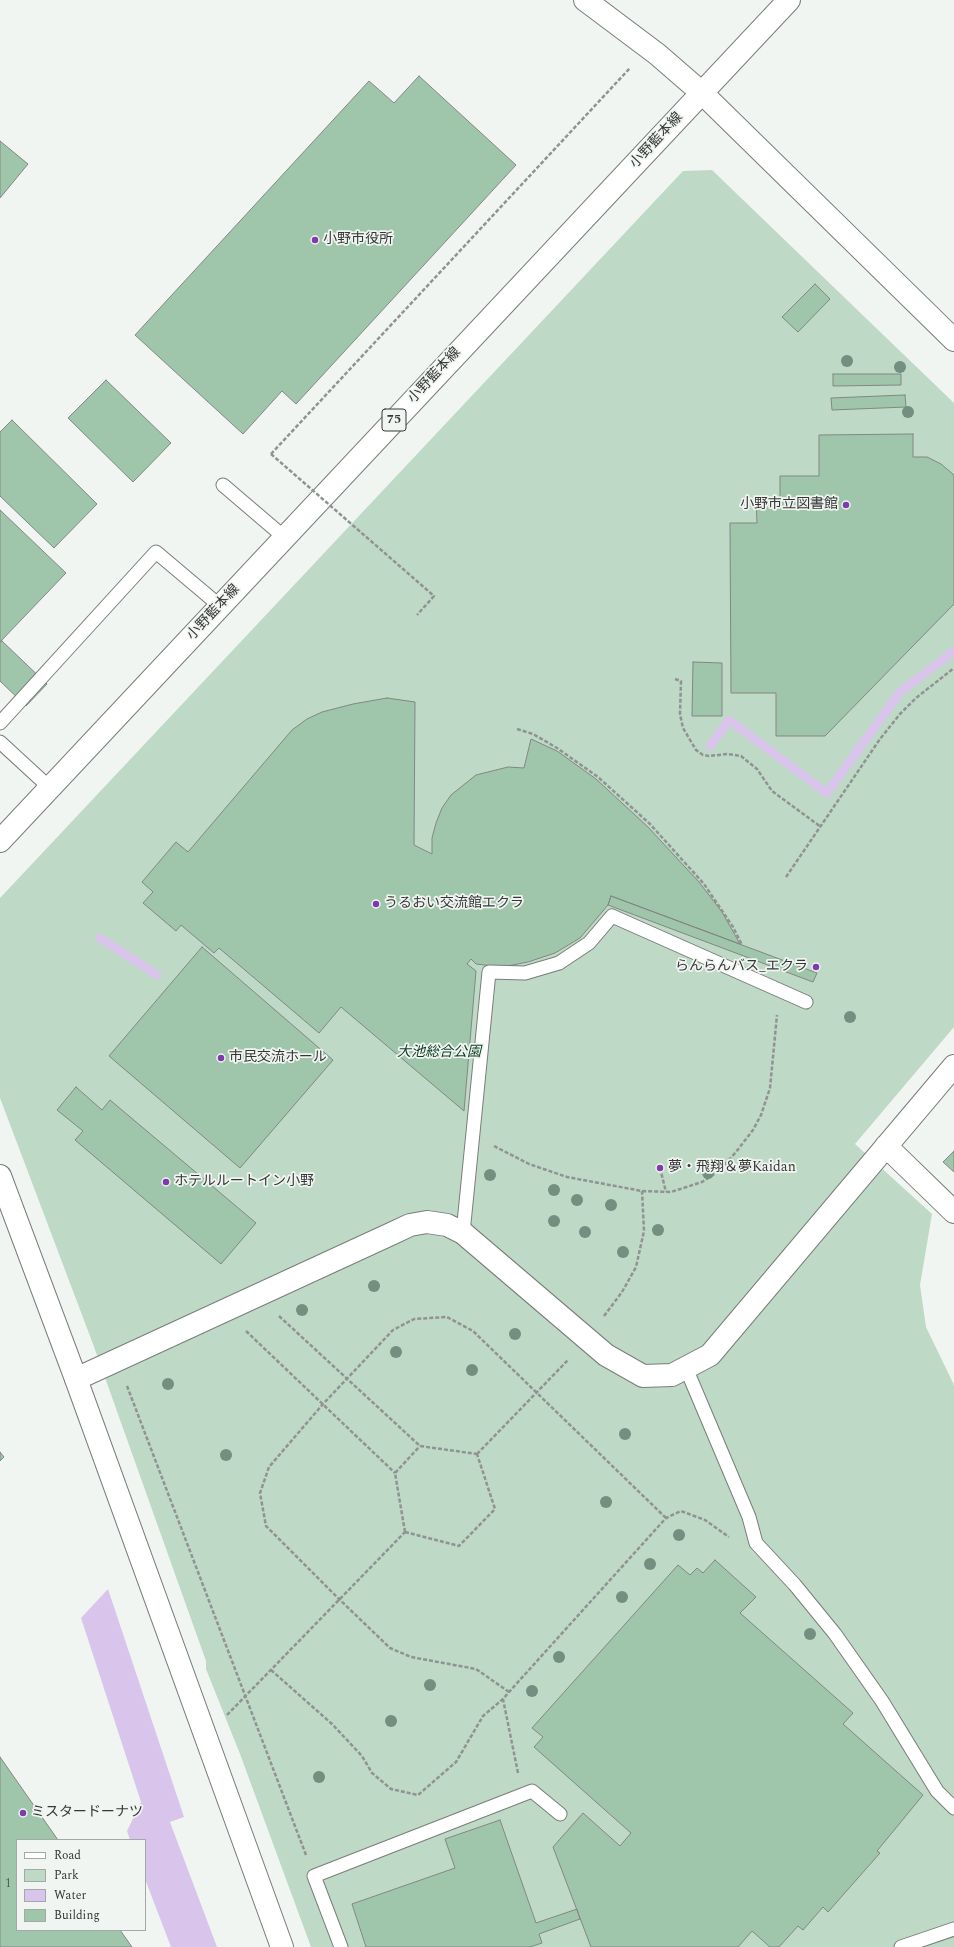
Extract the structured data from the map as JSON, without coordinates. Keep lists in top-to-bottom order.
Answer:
{
  "streets": {
    "street": ["小野藍本線", "75"]
  },
  "parks": ["大池総合公園"],
  "places": [
    "小野市役所",
    "小野市立図書館",
    "うるおい交流館エクラ",
    "らんらんバス_エクラ",
    "市民交流ホール",
    "夢・飛翔＆夢Kaidan",
    "ホテルルートイン小野",
    "ミスタードーナツ"
  ],
  "house_numbers": ["1"],
  "legend": [
    "Road",
    "Park",
    "Water",
    "Building"
  ]
}
